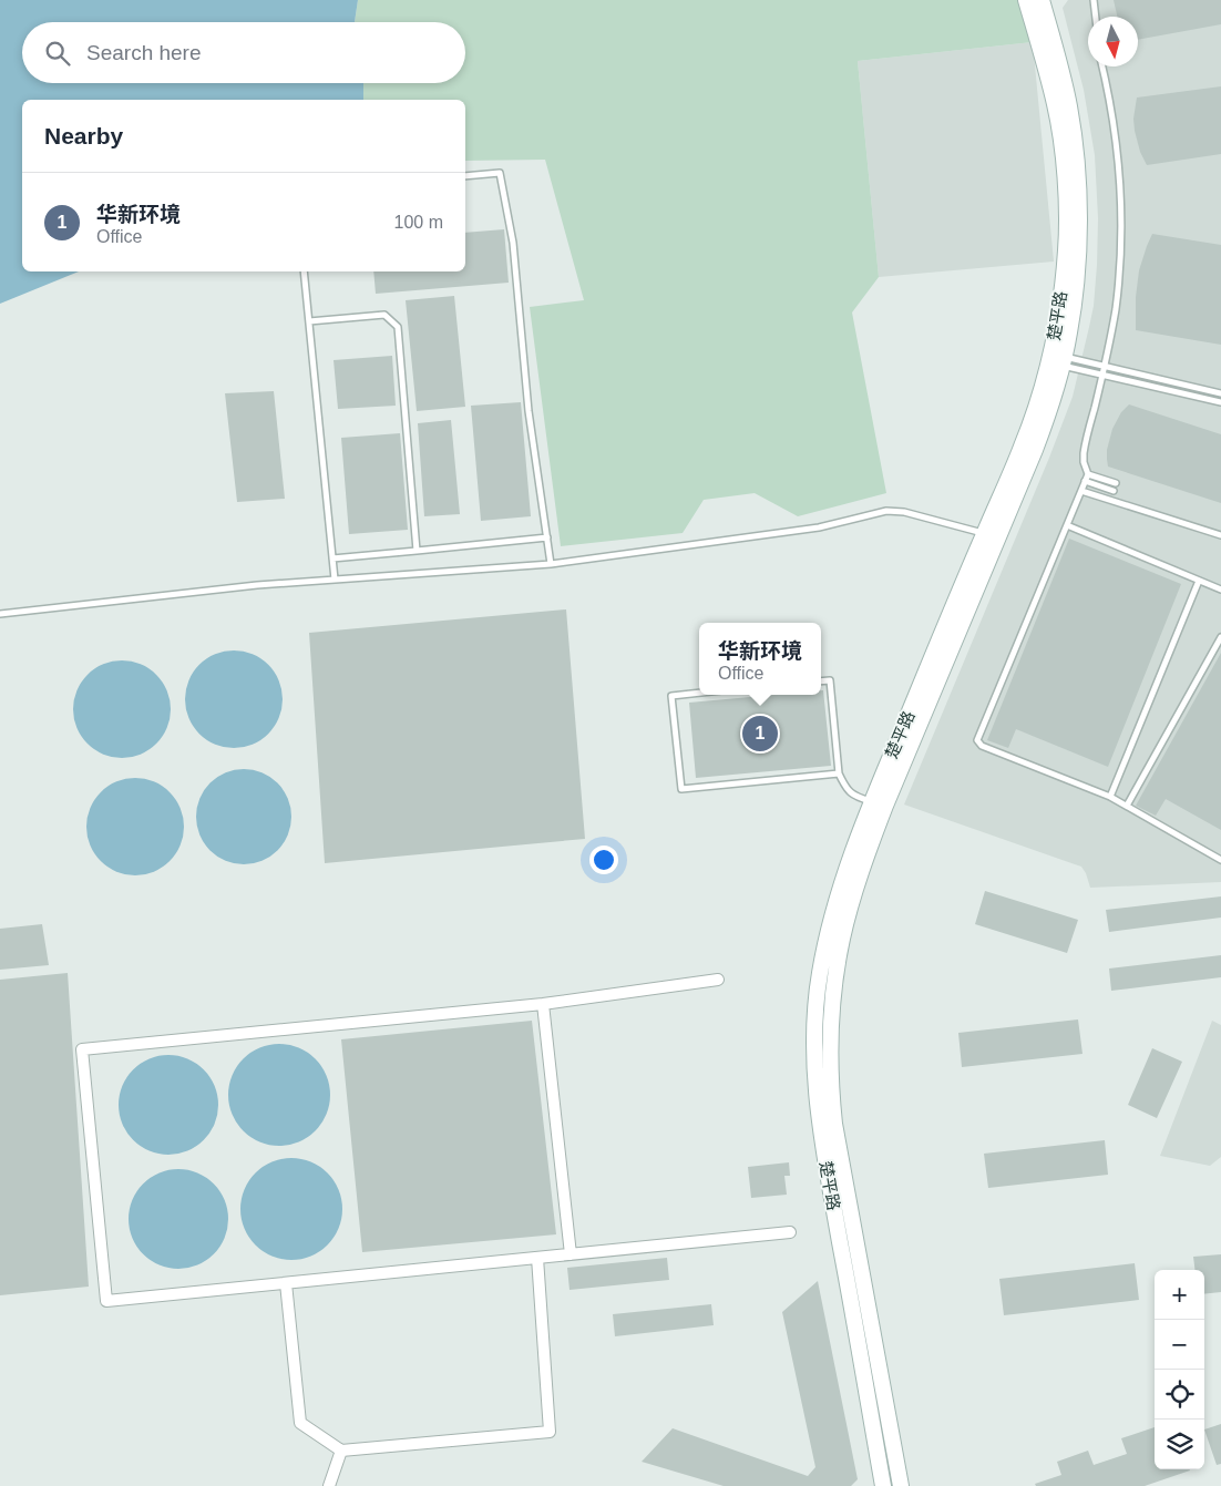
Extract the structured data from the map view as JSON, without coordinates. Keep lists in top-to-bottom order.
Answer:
{
  "streets": {
    "main road": ["楚平路"]
  },
  "north": "bottom",
  "page": {
    "search": "Search here",
    "heading": "Nearby",
    "list": [
      {
        "mark": "1",
        "name": "华新环境",
        "note": "Office",
        "value": "100 m"
      }
    ],
    "popup": ["华新环境", "Office"],
    "pins": "1",
    "map_buttons": ["+", "−"]
  }
}
